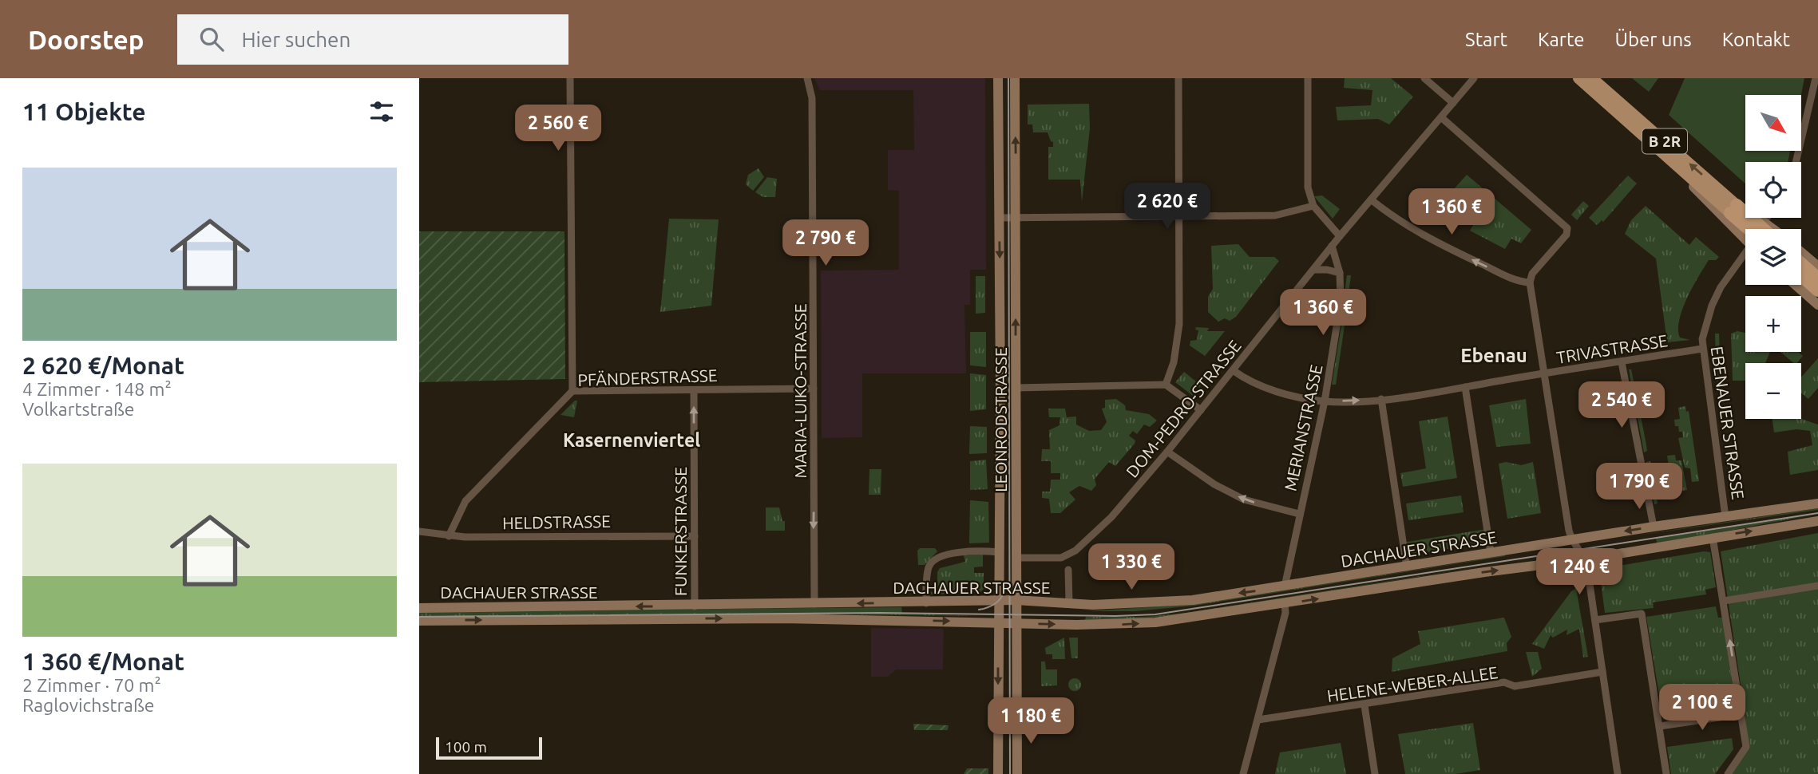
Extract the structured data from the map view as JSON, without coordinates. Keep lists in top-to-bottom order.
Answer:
{
  "streets": {
    "highway": ["B 2R"],
    "main road": ["LEONRODSTRASSE", "DACHAUER STRASSE"],
    "street": [
      "TRIVASTRASSE",
      "PFÄNDERSTRASSE",
      "MARIA-LUIKO-STRASSE",
      "DOM-PEDRO-STRASSE",
      "EBENAUER STRASSE",
      "MERIANSTRASSE",
      "HELDSTRASSE",
      "FUNKERSTRASSE",
      "HELENE-WEBER-ALLEE"
    ]
  },
  "crossings": [
    ["TRIVASTRASSE", "DOM-PEDRO-STRASSE"],
    ["TRIVASTRASSE", "EBENAUER STRASSE"],
    ["TRIVASTRASSE", "MERIANSTRASSE"],
    ["PFÄNDERSTRASSE", "MARIA-LUIKO-STRASSE"],
    ["PFÄNDERSTRASSE", "HELDSTRASSE"],
    ["PFÄNDERSTRASSE", "FUNKERSTRASSE"],
    ["MARIA-LUIKO-STRASSE", "DACHAUER STRASSE"],
    ["DOM-PEDRO-STRASSE", "MERIANSTRASSE"],
    ["LEONRODSTRASSE", "DACHAUER STRASSE"],
    ["EBENAUER STRASSE", "DACHAUER STRASSE"],
    ["MERIANSTRASSE", "DACHAUER STRASSE"],
    ["HELDSTRASSE", "FUNKERSTRASSE"],
    ["FUNKERSTRASSE", "DACHAUER STRASSE"]
  ],
  "one_way": ["MARIA-LUIKO-STRASSE", "FUNKERSTRASSE"],
  "districts": ["Ebenau", "Kasernenviertel"],
  "scale_bar": "100 m",
  "north": "bottom right",
  "page": {
    "header": "Doorstep",
    "search": "Hier suchen",
    "nav": [
      "Start",
      "Karte",
      "Über uns",
      "Kontakt"
    ],
    "heading": "11 Objekte",
    "map_buttons": ["+", "−"],
    "price": [
      "2 560 €",
      "2 620 €",
      "1 360 €",
      "2 790 €",
      "1 360 €",
      "2 540 €",
      "1 790 €",
      "1 330 €",
      "1 240 €",
      "2 100 €",
      "1 180 €"
    ],
    "list": [
      {
        "name": "2 620 €/Monat",
        "note": "4 Zimmer · 148 m² · Volkartstraße"
      },
      {
        "name": "1 360 €/Monat",
        "note": "2 Zimmer · 70 m² · Raglovichstraße"
      }
    ],
    "scale": "100 m"
  }
}
